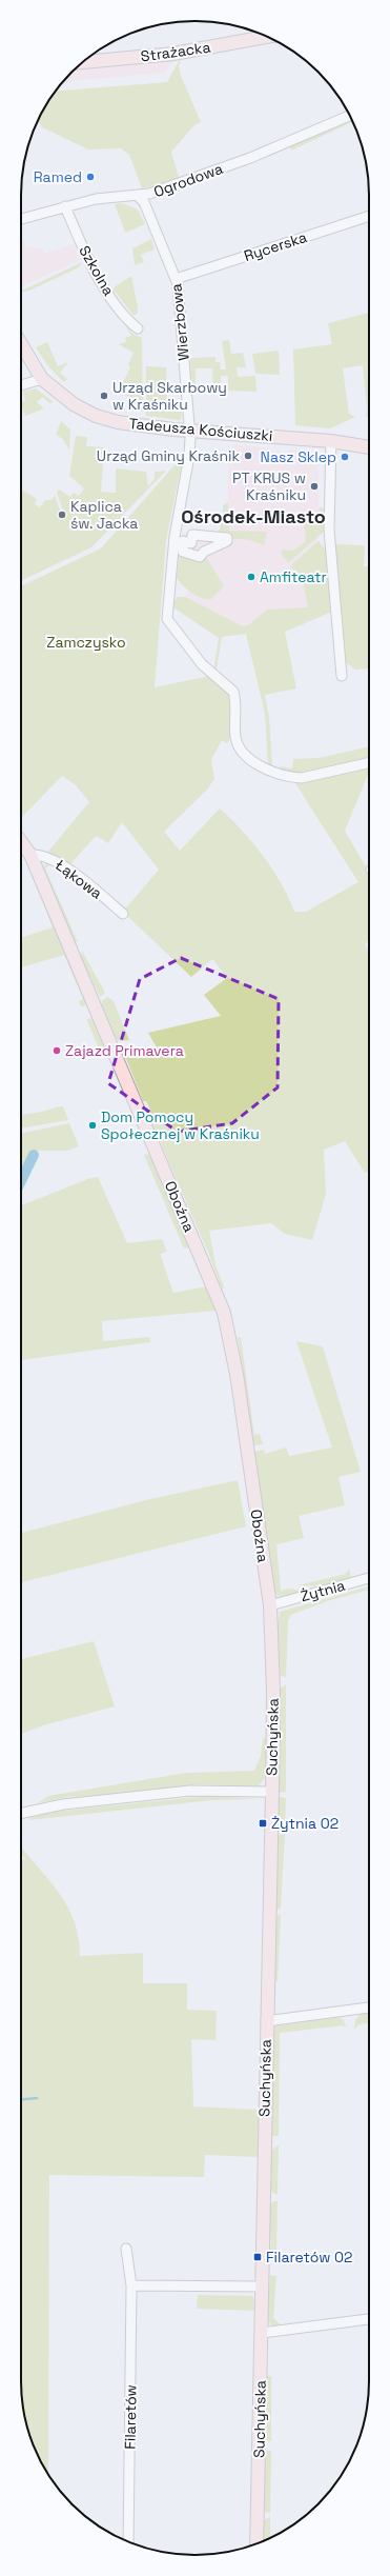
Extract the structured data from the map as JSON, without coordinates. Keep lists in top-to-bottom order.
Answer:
{
  "streets": {
    "street": [
      "Strażacka",
      "Ogrodowa",
      "Rycerska",
      "Szkolna",
      "Wierzbowa",
      "Tadeusza Kościuszki",
      "Łąkowa",
      "Oboźna",
      "Żytnia",
      "Suchyńska",
      "Filaretów"
    ]
  },
  "crossings": [
    ["Ogrodowa", "Szkolna"],
    ["Ogrodowa", "Wierzbowa"],
    ["Rycerska", "Wierzbowa"],
    ["Wierzbowa", "Tadeusza Kościuszki"],
    ["Łąkowa", "Oboźna"],
    ["Oboźna", "Żytnia"],
    ["Oboźna", "Suchyńska"],
    ["Żytnia", "Suchyńska"]
  ],
  "districts": ["Ośrodek-Miasto"],
  "parks": ["Zamczysko"],
  "places": {
    "other": [
      "Ramed",
      "Urząd Skarbowy w Kraśniku",
      "Urząd Gminy Kraśnik",
      "Nasz Sklep",
      "PT KRUS w Kraśniku",
      "Kaplica św. Jacka",
      "Amfiteatr",
      "Zajazd Primavera",
      "Dom Pomocy Społecznej w Kraśniku"
    ],
    "transit": ["Żytnia 02", "Filaretów 02"]
  }
}
